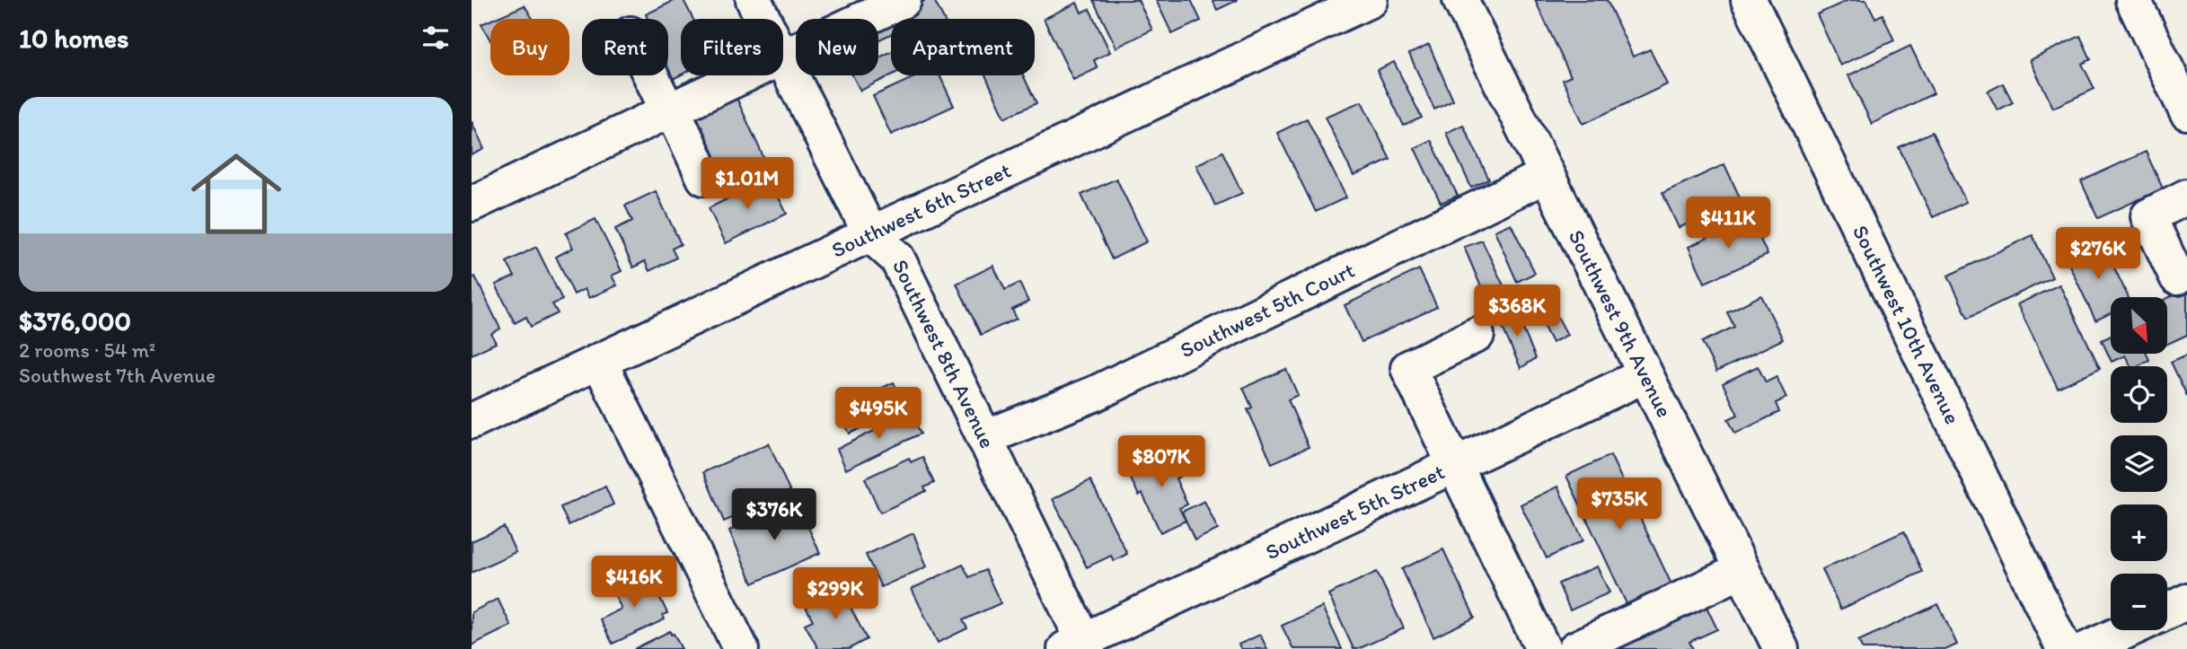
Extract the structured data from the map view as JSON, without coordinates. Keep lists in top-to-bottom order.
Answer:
{
  "streets": {
    "street": [
      "Southwest 6th Street",
      "Southwest 5th Court",
      "Southwest 10th Avenue",
      "Southwest 9th Avenue",
      "Southwest 8th Avenue",
      "Southwest 5th Street"
    ]
  },
  "crossings": [
    ["Southwest 6th Street", "Southwest 8th Avenue"],
    ["Southwest 5th Court", "Southwest 9th Avenue"],
    ["Southwest 5th Court", "Southwest 8th Avenue"],
    ["Southwest 9th Avenue", "Southwest 5th Street"],
    ["Southwest 8th Avenue", "Southwest 5th Street"]
  ],
  "north": "bottom right",
  "page": {
    "heading": "10 homes",
    "chip": [
      "Buy",
      "Rent",
      "Filters",
      "New",
      "Apartment"
    ],
    "list": [
      {
        "name": "$376,000",
        "note": "2 rooms · 54 m² · Southwest 7th Avenue"
      }
    ],
    "price": [
      "$1.01M",
      "$411K",
      "$276K",
      "$368K",
      "$495K",
      "$807K",
      "$735K",
      "$376K",
      "$416K",
      "$299K"
    ],
    "map_buttons": ["+", "−"]
  }
}
